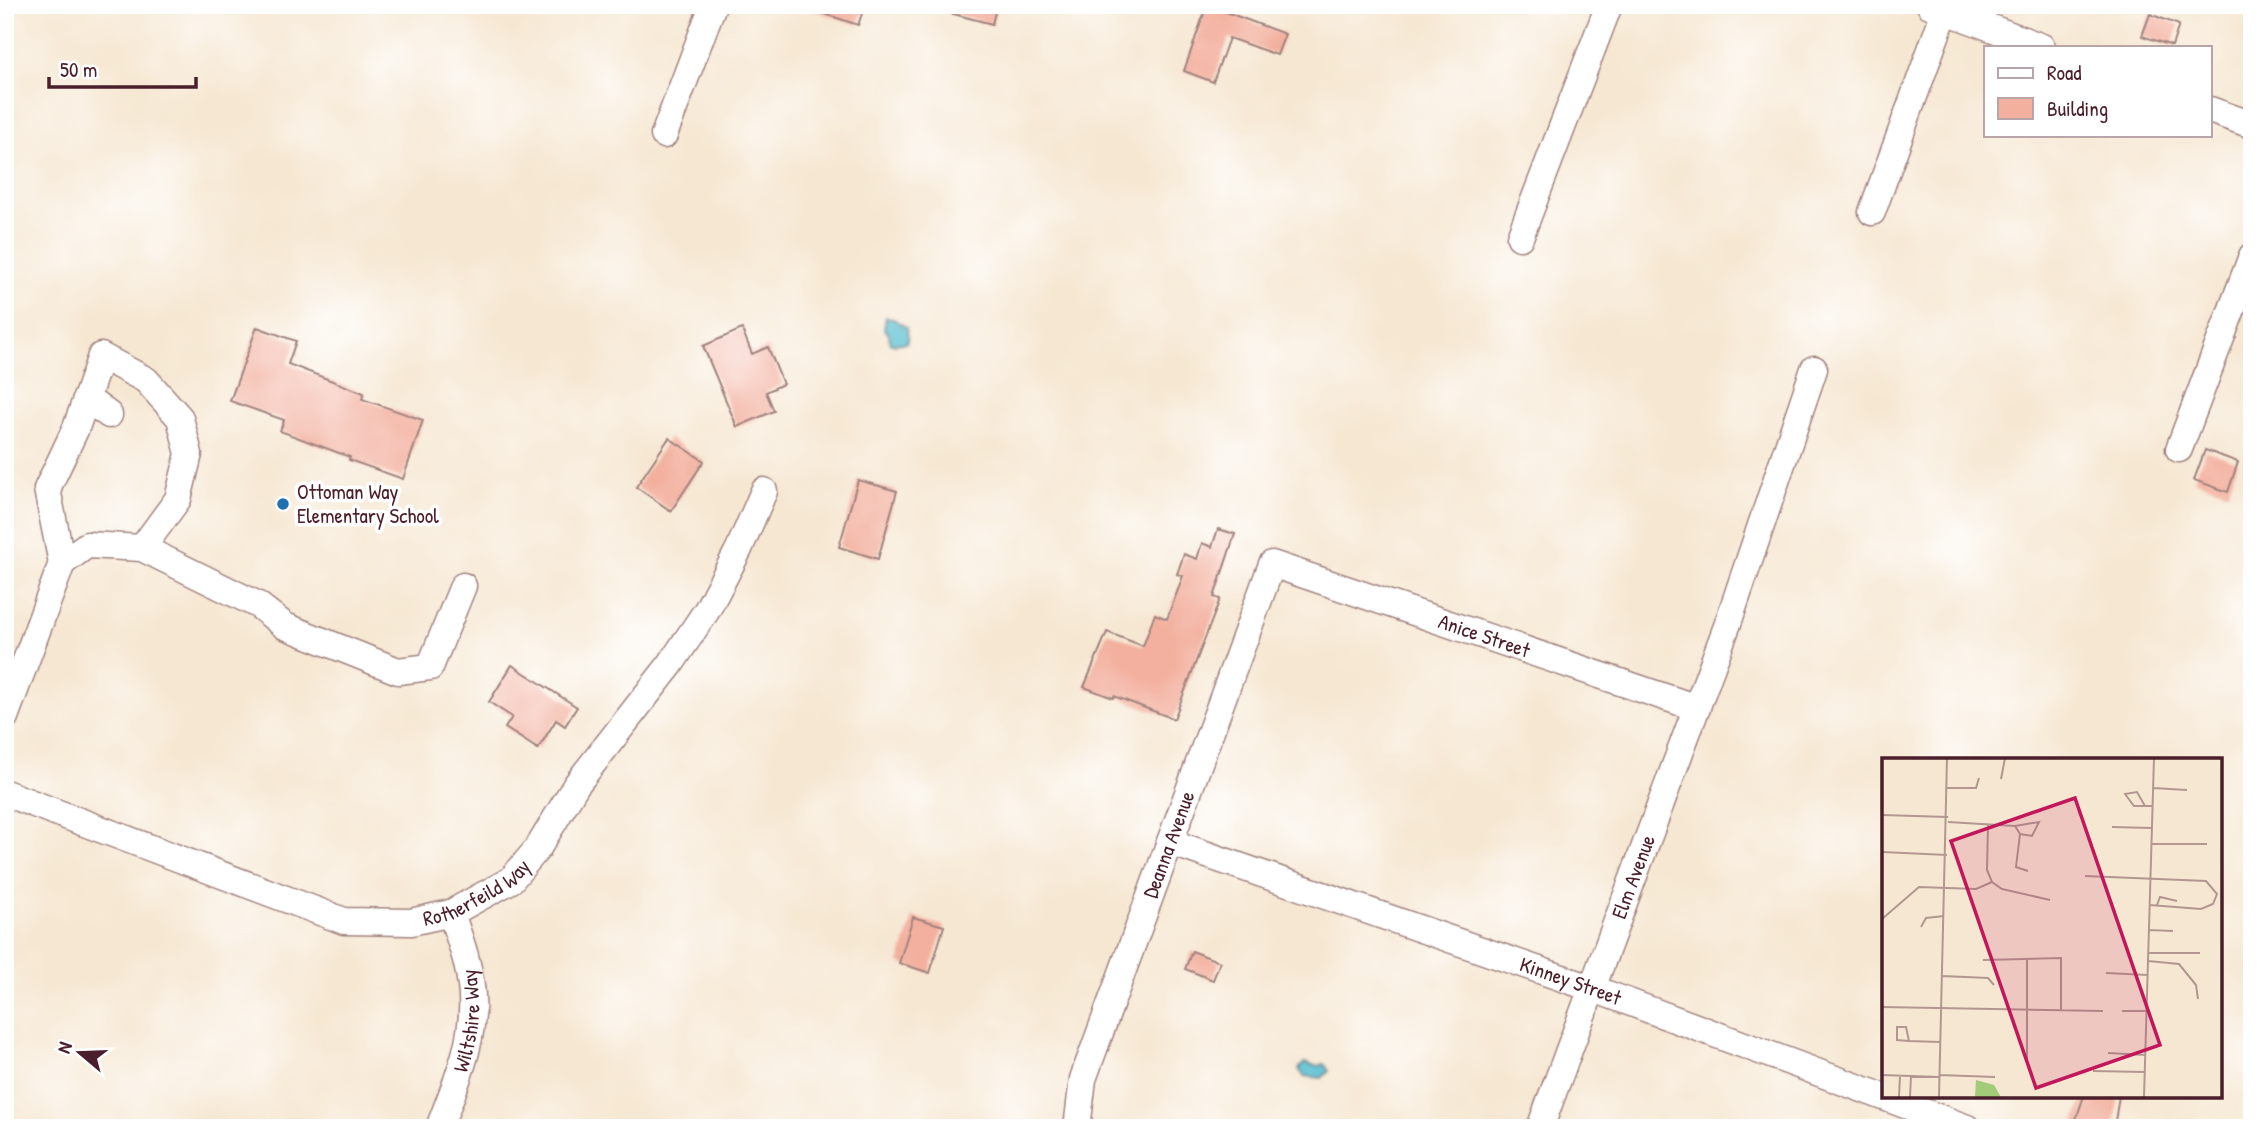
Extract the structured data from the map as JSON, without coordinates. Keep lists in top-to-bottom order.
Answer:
{
  "streets": {
    "street": [
      "Anice Street",
      "Deanna Avenue",
      "Elm Avenue",
      "Rotherfeild Way",
      "Kinney Street",
      "Wiltshire Way"
    ]
  },
  "crossings": [
    ["Anice Street", "Deanna Avenue"],
    ["Anice Street", "Elm Avenue"],
    ["Deanna Avenue", "Kinney Street"],
    ["Elm Avenue", "Kinney Street"],
    ["Rotherfeild Way", "Wiltshire Way"]
  ],
  "places": ["Ottoman Way Elementary School"],
  "legend": ["Road", "Building"],
  "scale_bar": "50 m",
  "north": "left"
}
